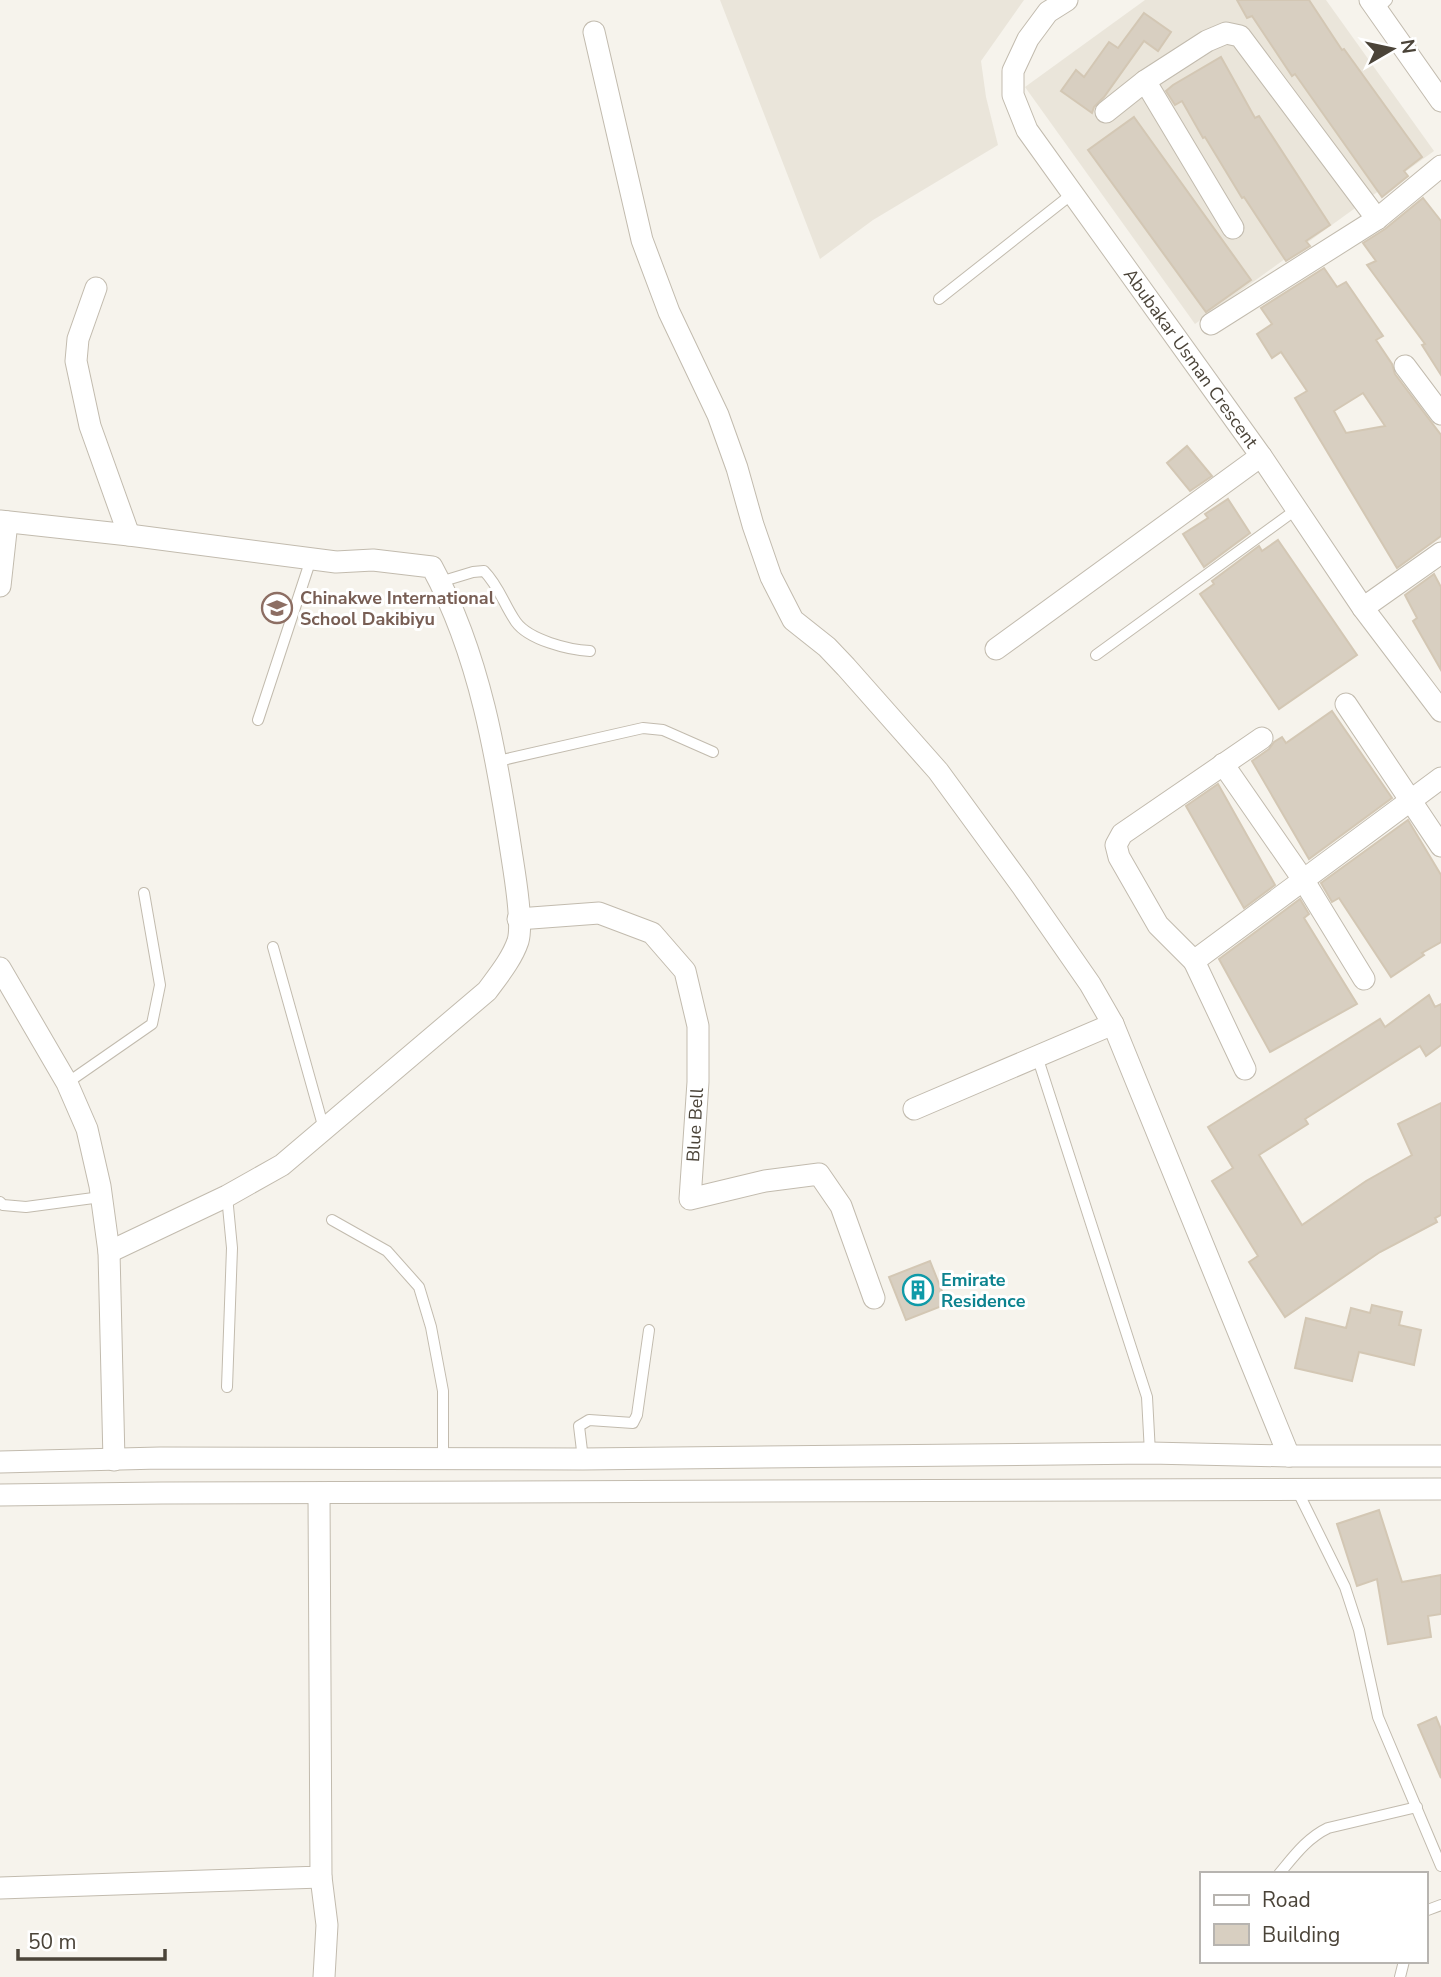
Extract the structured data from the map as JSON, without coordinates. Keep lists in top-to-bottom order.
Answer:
{
  "streets": {
    "street": ["Abubakar Usman Crescent", "Blue Bell"]
  },
  "places": {
    "school or university": ["Chinakwe International School Dakibiyu"],
    "building": ["Emirate Residence"]
  },
  "legend": ["Road", "Building"],
  "scale_bar": "50 m",
  "north": "right"
}
